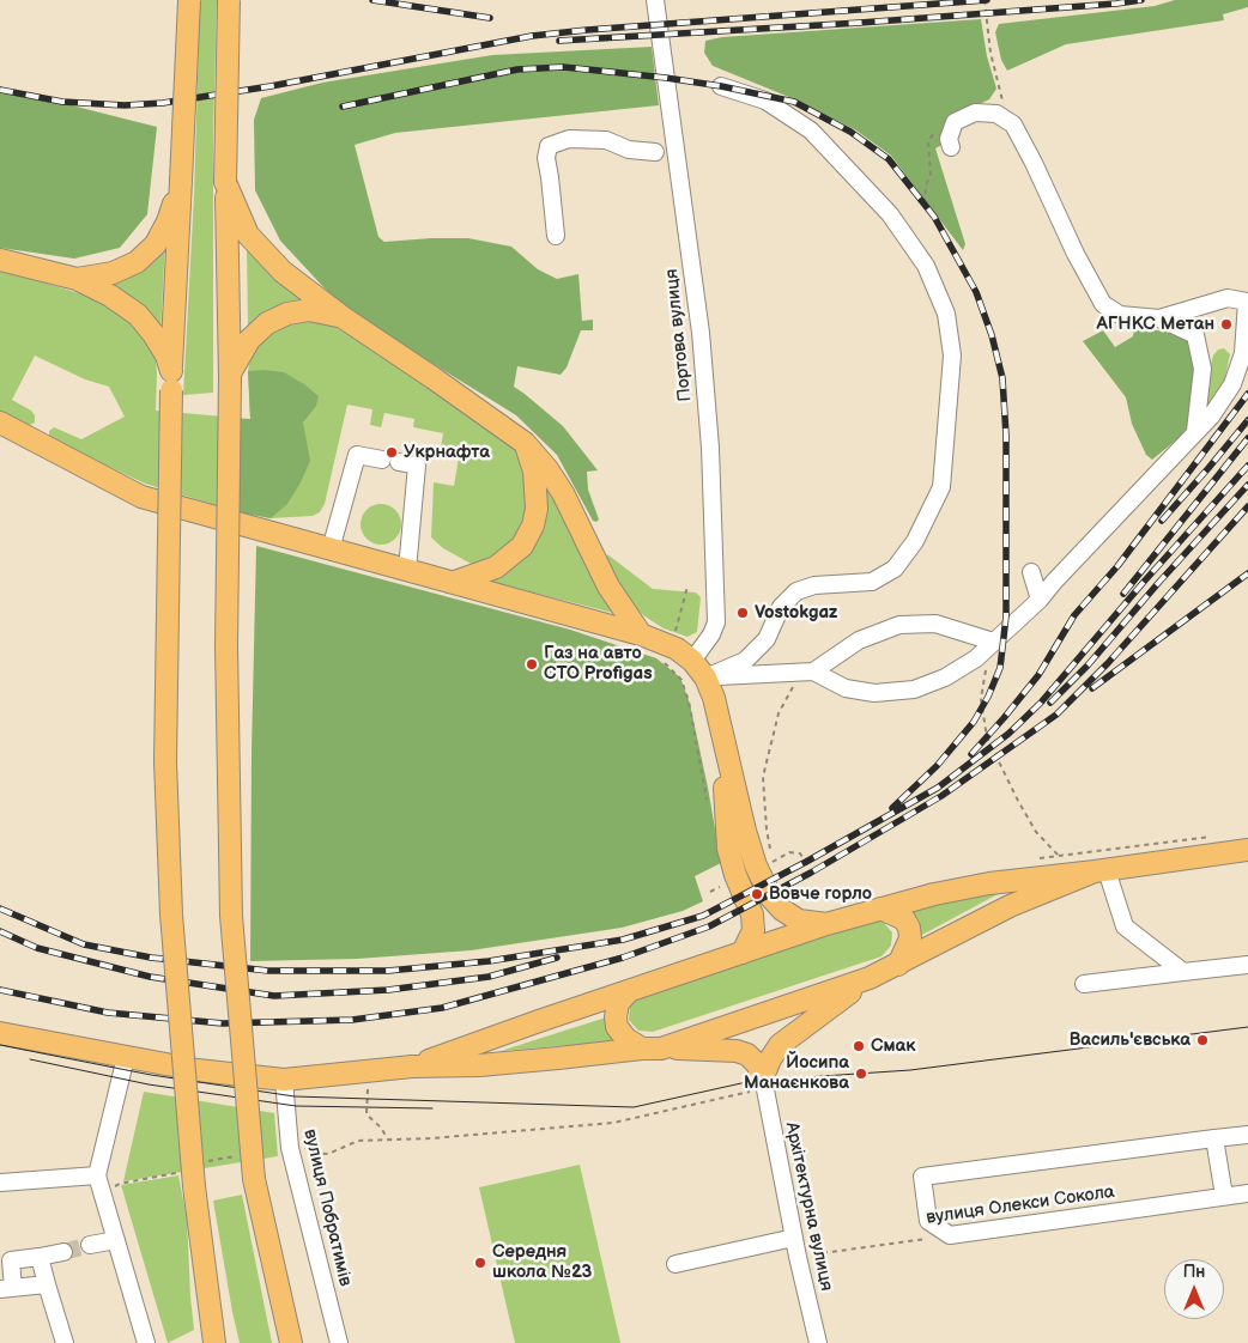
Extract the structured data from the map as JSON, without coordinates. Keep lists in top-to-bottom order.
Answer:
{
  "streets": {
    "street": [
      "Портова вулиця",
      "вулиця Олекси Сокола",
      "Архітектурна вулиця",
      "вулиця Побратимів"
    ]
  },
  "crossings": [
    ["вулиця Олекси Сокола", "Архітектурна вулиця"]
  ],
  "places": [
    "АГНКС Метан",
    "Укрнафта",
    "Vostokgaz",
    "Газ на авто СТО Profigas",
    "Вовче горло",
    "Василь'євська",
    "Смак",
    "Йосипа Манаєнкова",
    "Середня школа №23"
  ],
  "north": "top"
}
